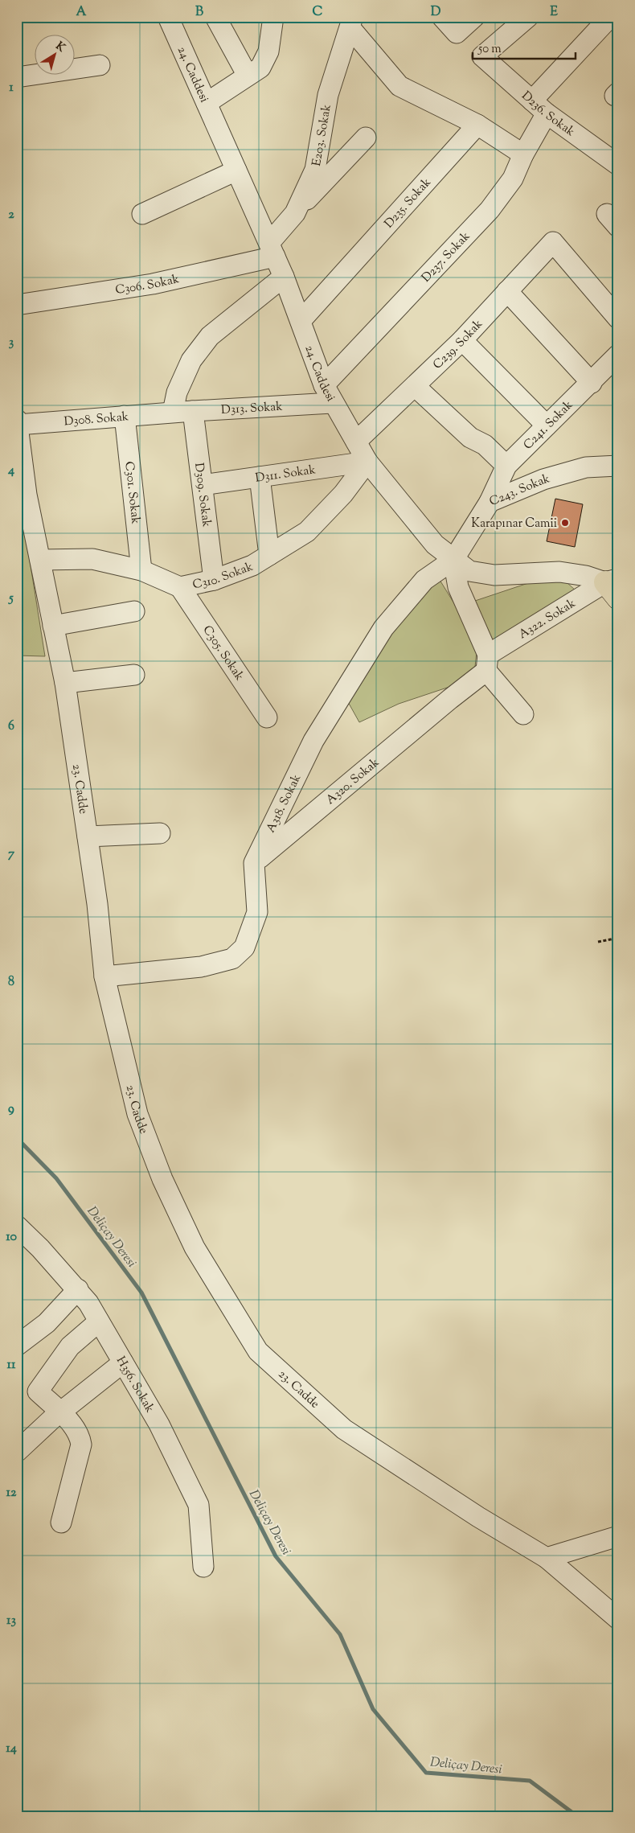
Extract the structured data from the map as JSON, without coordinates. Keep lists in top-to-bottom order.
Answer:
{
  "streets": {
    "street": [
      "24. Caddesi",
      "D236. Sokak",
      "E203. Sokak",
      "D235. Sokak",
      "D237. Sokak",
      "C306. Sokak",
      "C239. Sokak",
      "D313. Sokak",
      "D308. Sokak",
      "C241. Sokak",
      "D311. Sokak",
      "C243. Sokak",
      "C301. Sokak",
      "D309. Sokak",
      "C310. Sokak",
      "A322. Sokak",
      "C305. Sokak",
      "A320. Sokak",
      "23. Cadde",
      "A318. Sokak",
      "H356. Sokak"
    ]
  },
  "crossings": [
    ["24. Caddesi", "E203. Sokak"],
    ["24. Caddesi", "D235. Sokak"],
    ["24. Caddesi", "D237. Sokak"],
    ["24. Caddesi", "C306. Sokak"],
    ["24. Caddesi", "C239. Sokak"],
    ["24. Caddesi", "D313. Sokak"],
    ["24. Caddesi", "D311. Sokak"],
    ["24. Caddesi", "C243. Sokak"],
    ["24. Caddesi", "C310. Sokak"],
    ["24. Caddesi", "A322. Sokak"],
    ["24. Caddesi", "A318. Sokak"],
    ["D236. Sokak", "D237. Sokak"],
    ["E203. Sokak", "C306. Sokak"],
    ["D237. Sokak", "D313. Sokak"],
    ["D313. Sokak", "D308. Sokak"],
    ["D313. Sokak", "D309. Sokak"],
    ["D308. Sokak", "C301. Sokak"],
    ["D308. Sokak", "23. Cadde"],
    ["C241. Sokak", "C243. Sokak"],
    ["D311. Sokak", "D309. Sokak"],
    ["D311. Sokak", "C310. Sokak"],
    ["C243. Sokak", "A318. Sokak"],
    ["C301. Sokak", "C310. Sokak"],
    ["D309. Sokak", "C310. Sokak"],
    ["C310. Sokak", "C305. Sokak"],
    ["C310. Sokak", "23. Cadde"],
    ["A322. Sokak", "A320. Sokak"],
    ["A320. Sokak", "A318. Sokak"],
    ["23. Cadde", "A318. Sokak"]
  ],
  "water": ["Deliçay Deresi"],
  "places": ["Karapınar Camii"],
  "scale_bar": "50 m",
  "north": "top right",
  "grid": {
    "columns": [
      "A",
      "B",
      "C",
      "D",
      "E"
    ],
    "rows": [
      "1",
      "2",
      "3",
      "4",
      "5",
      "6",
      "7",
      "8",
      "9",
      "10",
      "11",
      "12",
      "13",
      "14"
    ]
  }
}
